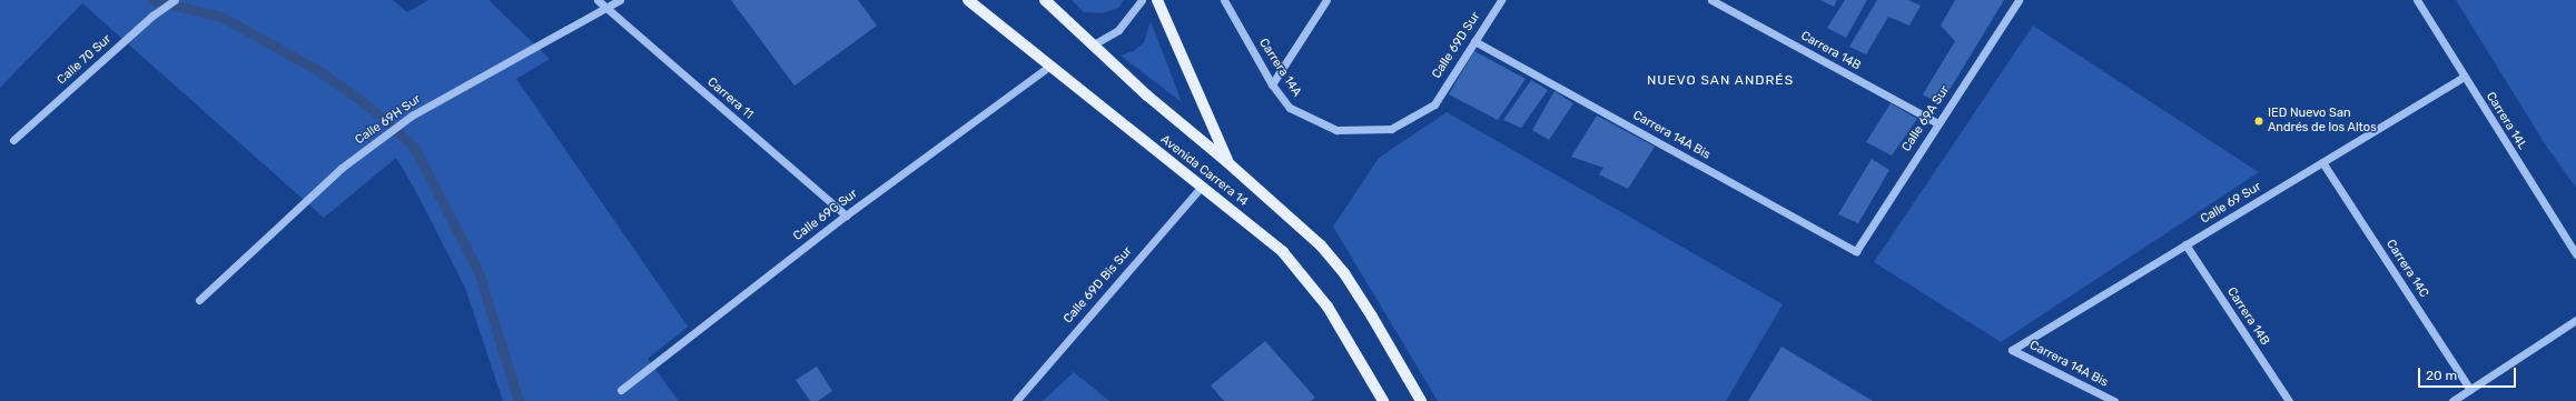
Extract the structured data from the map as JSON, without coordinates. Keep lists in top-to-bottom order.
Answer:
{
  "streets": {
    "main road": ["Avenida Carrera 14"],
    "street": [
      "Calle 69D Sur",
      "Carrera 14B",
      "Calle 70 Sur",
      "Carrera 14A",
      "Carrera 11",
      "Calle 69A Sur",
      "Calle 69H Sur",
      "Carrera 14L",
      "Carrera 14A Bis",
      "Calle 69 Sur",
      "Calle 69G Sur",
      "Carrera 14C",
      "Calle 69D Bis Sur"
    ]
  },
  "crossings": [
    ["Calle 69D Sur", "Carrera 14A"],
    ["Calle 69D Sur", "Carrera 14A Bis"],
    ["Carrera 14B", "Calle 69A Sur"],
    ["Carrera 14B", "Calle 69 Sur"],
    ["Carrera 11", "Calle 69H Sur"],
    ["Carrera 11", "Calle 69G Sur"],
    ["Calle 69A Sur", "Carrera 14A Bis"],
    ["Carrera 14L", "Calle 69 Sur"],
    ["Carrera 14A Bis", "Calle 69 Sur"],
    ["Avenida Carrera 14", "Calle 69G Sur"],
    ["Avenida Carrera 14", "Calle 69D Bis Sur"],
    ["Calle 69 Sur", "Carrera 14C"]
  ],
  "districts": ["NUEVO SAN ANDRÉS"],
  "places": ["IED Nuevo San Andrés de los Altos"],
  "scale_bar": "20 m"
}
